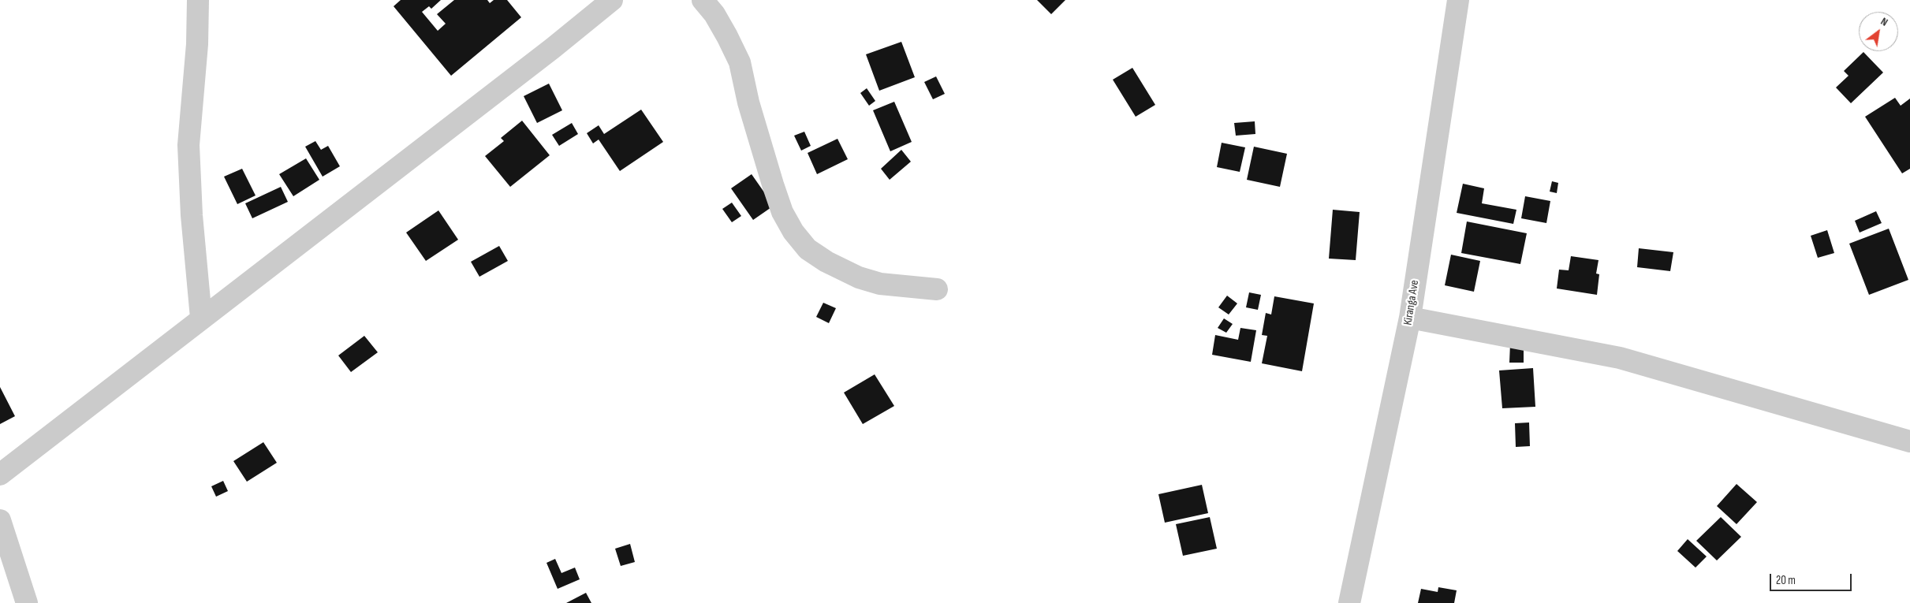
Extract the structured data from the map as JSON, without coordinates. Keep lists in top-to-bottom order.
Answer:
{
  "streets": {
    "street": ["Kiranga Ave"]
  },
  "scale_bar": "20 m",
  "north": "top right"
}
